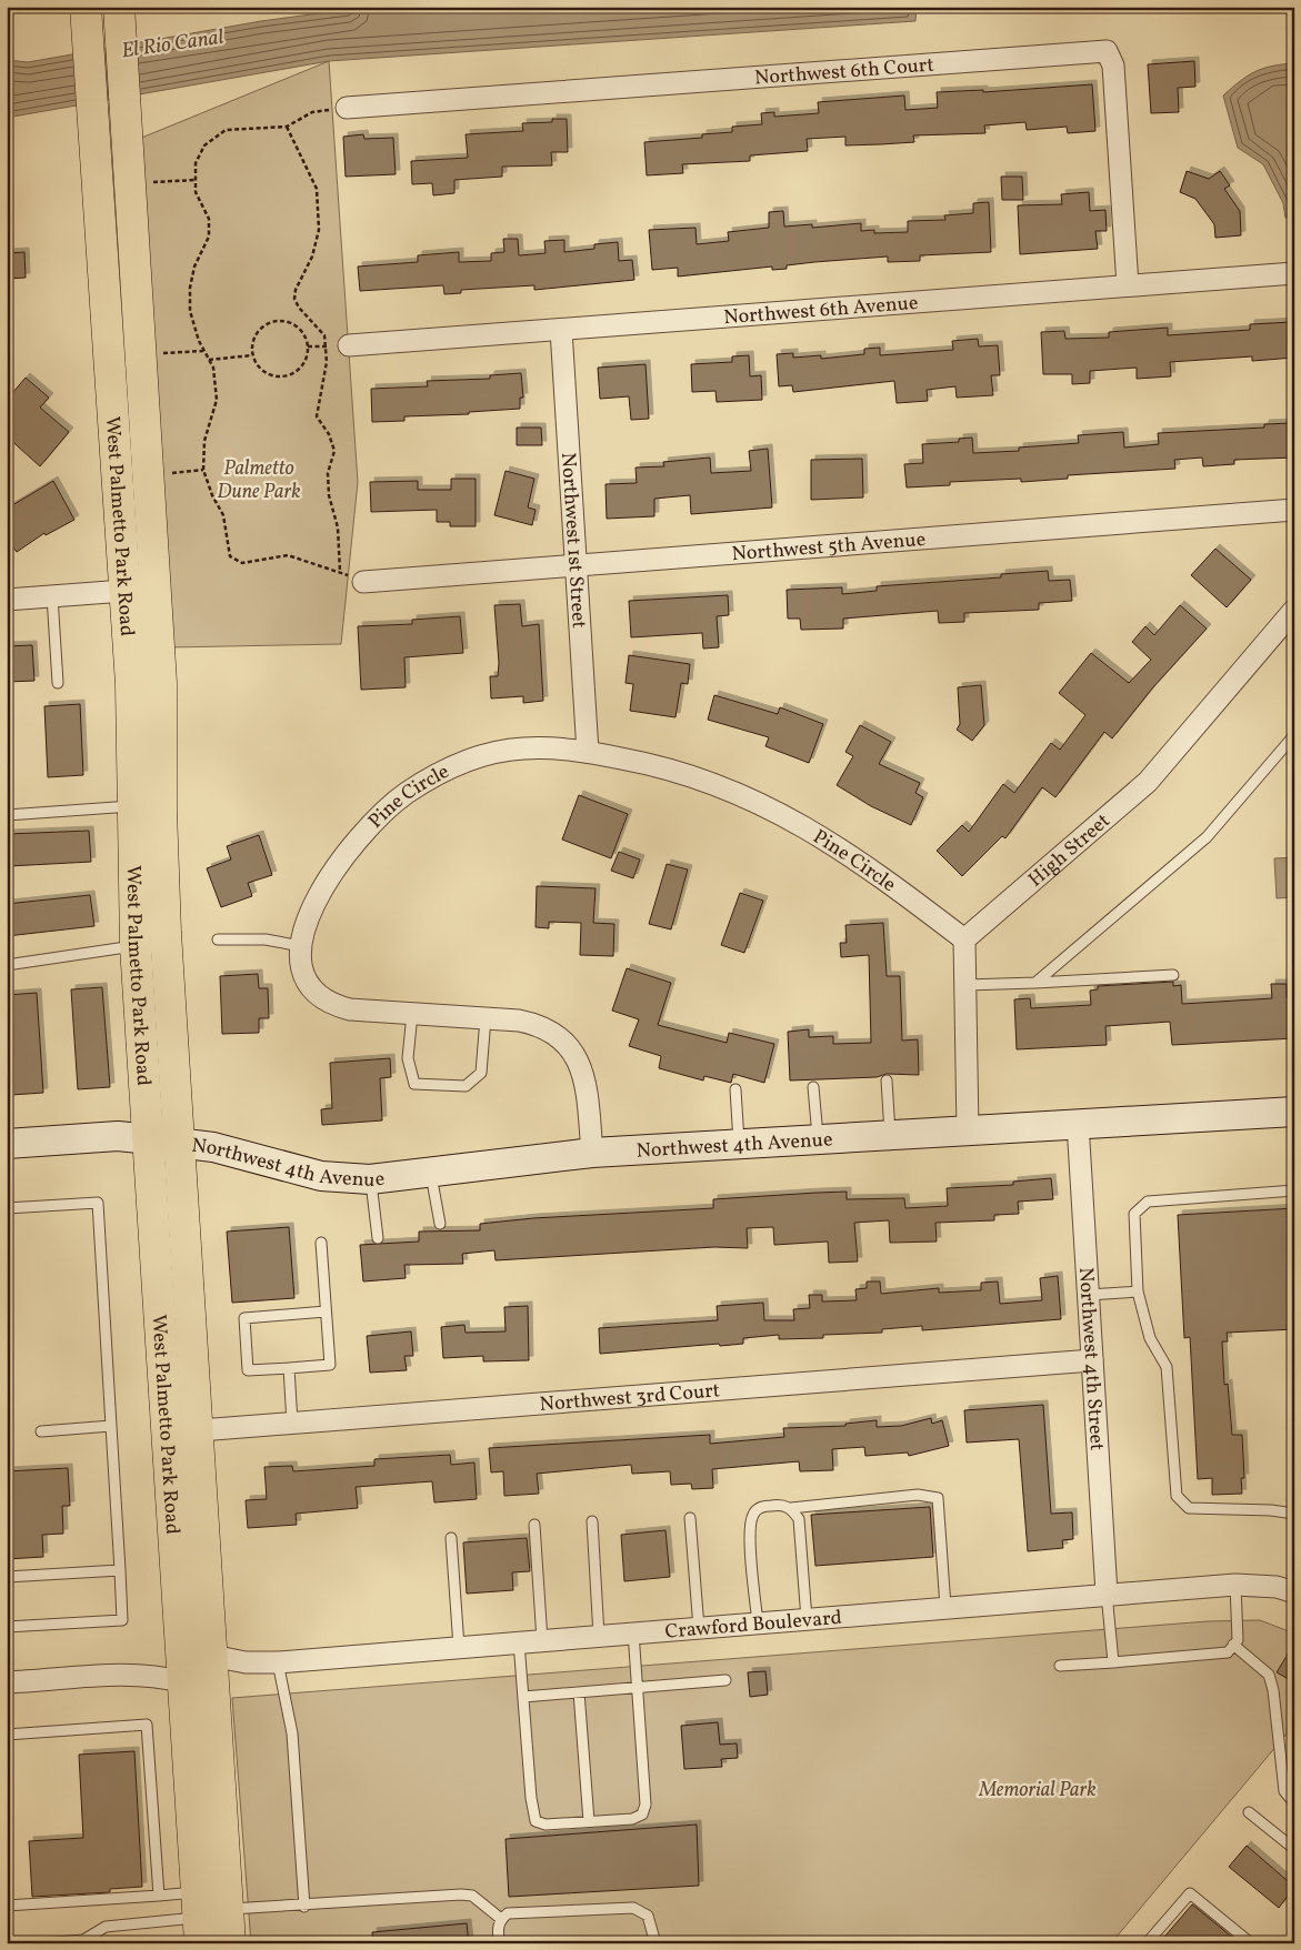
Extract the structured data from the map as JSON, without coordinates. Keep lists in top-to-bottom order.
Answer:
{
  "streets": {
    "main road": ["West Palmetto Park Road"],
    "street": [
      "Northwest 6th Court",
      "Northwest 6th Avenue",
      "Northwest 1st Street",
      "Northwest 5th Avenue",
      "Pine Circle",
      "High Street",
      "Northwest 4th Avenue",
      "Northwest 4th Street",
      "Northwest 3rd Court",
      "Crawford Boulevard"
    ]
  },
  "crossings": [
    ["Northwest 6th Court", "Northwest 6th Avenue"],
    ["Northwest 6th Avenue", "Northwest 1st Street"],
    ["West Palmetto Park Road", "Northwest 4th Avenue"],
    ["West Palmetto Park Road", "Northwest 3rd Court"],
    ["West Palmetto Park Road", "Crawford Boulevard"],
    ["Northwest 1st Street", "Northwest 5th Avenue"],
    ["Northwest 1st Street", "Pine Circle"],
    ["Pine Circle", "High Street"],
    ["Pine Circle", "Northwest 4th Avenue"],
    ["Northwest 4th Avenue", "Northwest 4th Street"],
    ["Northwest 4th Street", "Northwest 3rd Court"],
    ["Northwest 4th Street", "Crawford Boulevard"]
  ],
  "water": ["El Rio Canal"],
  "parks": ["Palmetto Dune Park", "Memorial Park"]
}
